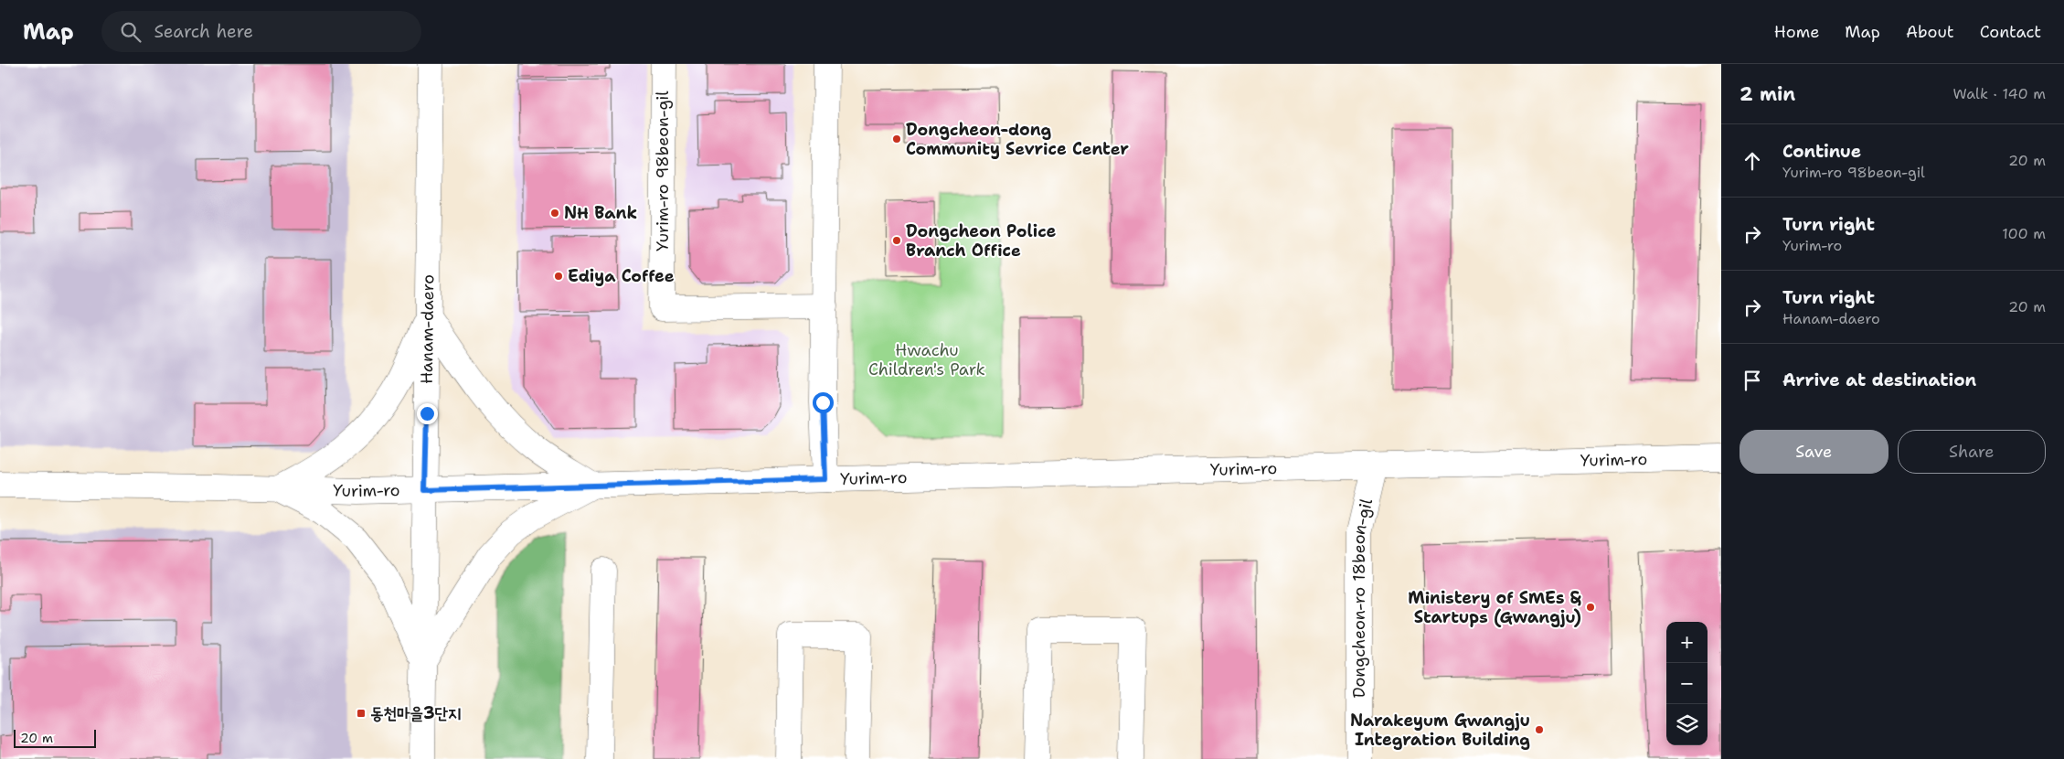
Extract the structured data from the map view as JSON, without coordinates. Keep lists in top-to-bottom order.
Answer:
{
  "streets": {
    "street": [
      "Yurim-ro 98beon-gil",
      "Hanam-daero",
      "Yurim-ro",
      "Dongcheon-ro 18beon-gil"
    ]
  },
  "crossings": [
    ["Hanam-daero", "Yurim-ro"],
    ["Yurim-ro", "Dongcheon-ro 18beon-gil"]
  ],
  "parks": ["Hwachu Children's Park"],
  "places": {
    "other": [
      "Dongcheon-dong Community Sevrice Center",
      "NH Bank",
      "Dongcheon Police Branch Office",
      "Ediya Coffee",
      "Ministery of SMEs & Startups (Gwangju)",
      "Narakeyum Gwangju Integration Building"
    ],
    "transit": ["동천마을3단지"]
  },
  "scale_bar": "20 m",
  "page": {
    "header": "Map",
    "search": "Search here",
    "nav": [
      "Home",
      "Map",
      "About",
      "Contact"
    ],
    "heading": ["2 min", "Walk · 140 m"],
    "list": [
      ["Continue", "Yurim-ro 98beon-gil", "20 m"],
      ["Turn right", "Yurim-ro", "100 m"],
      ["Turn right", "Hanam-daero", "20 m"],
      "Arrive at destination"
    ],
    "buttons": ["Save", "Share"],
    "map_buttons": ["+", "−"],
    "scale": "20 m"
  }
}
